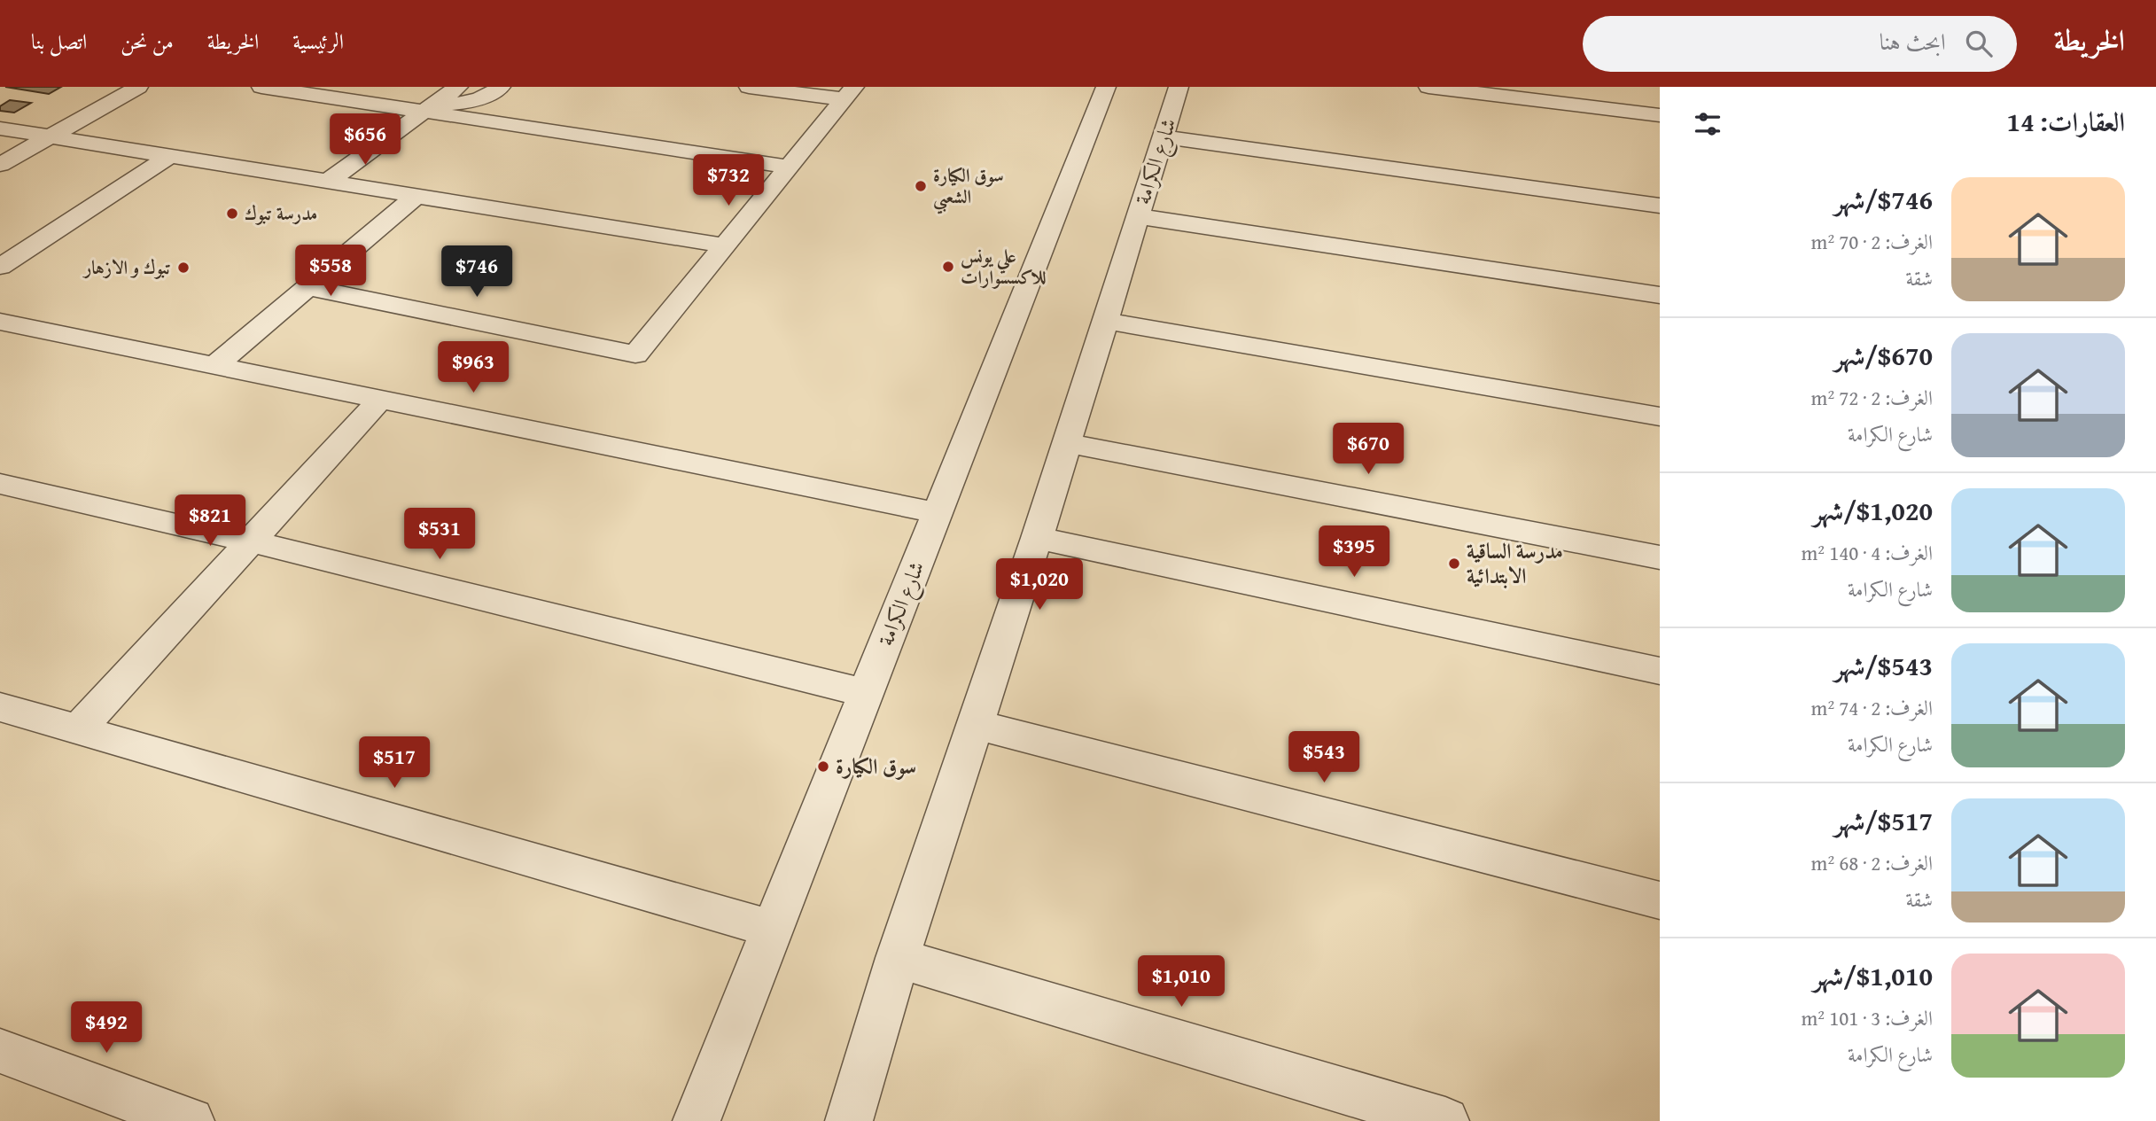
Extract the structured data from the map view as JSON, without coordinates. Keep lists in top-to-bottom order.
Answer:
{
  "streets": {
    "street": ["شارع الكرامة"]
  },
  "places": [
    "سوق الكيارة الشعبي",
    "مدرسة تبوك",
    "علي يونس للاكسسوارات",
    "تبوك و الازهار",
    "مدرسة الساقية الابتدائية",
    "سوق الكيارة"
  ],
  "page": {
    "header": "الخريطة",
    "search": "ابحث هنا",
    "nav": [
      "الرئيسية",
      "الخريطة",
      "من نحن",
      "اتصل بنا"
    ],
    "heading": "العقارات: 14",
    "price": [
      "$656",
      "$732",
      "$558",
      "$746",
      "$963",
      "$670",
      "$821",
      "$531",
      "$395",
      "$1,020",
      "$543",
      "$517",
      "$1,010",
      "$492"
    ],
    "list": [
      {
        "name": "$746/شهر",
        "note": "الغرف: 2 · 70 m² · شقة"
      },
      {
        "name": "$670/شهر",
        "note": "الغرف: 2 · 72 m² · شارع الكرامة"
      },
      {
        "name": "$1,020/شهر",
        "note": "الغرف: 4 · 140 m² · شارع الكرامة"
      },
      {
        "name": "$543/شهر",
        "note": "الغرف: 2 · 74 m² · شارع الكرامة"
      },
      {
        "name": "$517/شهر",
        "note": "الغرف: 2 · 68 m² · شقة"
      },
      {
        "name": "$1,010/شهر",
        "note": "الغرف: 3 · 101 m² · شارع الكرامة"
      }
    ]
  }
}
